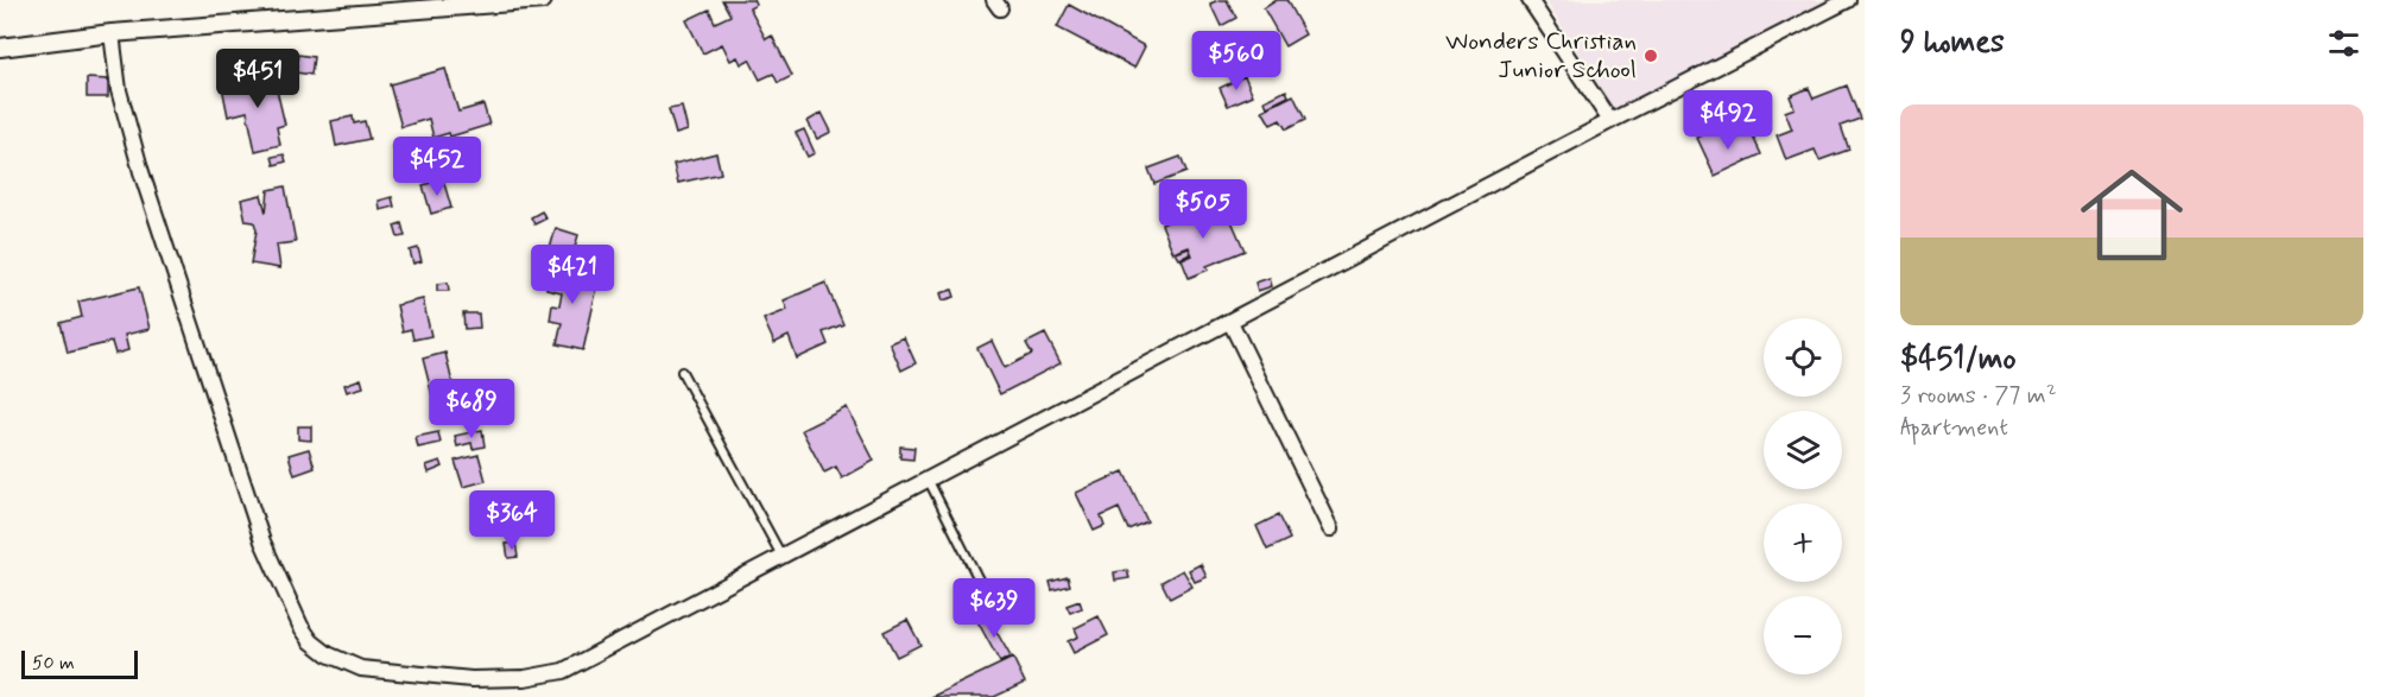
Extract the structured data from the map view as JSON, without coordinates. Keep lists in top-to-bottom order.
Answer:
{
  "places": ["Wonders Christian Junior School"],
  "scale_bar": "50 m",
  "page": {
    "heading": "9 homes",
    "price": [
      "$560",
      "$451",
      "$492",
      "$452",
      "$505",
      "$421",
      "$689",
      "$364",
      "$639"
    ],
    "list": [
      {
        "name": "$451/mo",
        "note": "3 rooms · 77 m² · Apartment"
      }
    ],
    "map_buttons": ["+", "−"],
    "scale": "50 m"
  }
}
